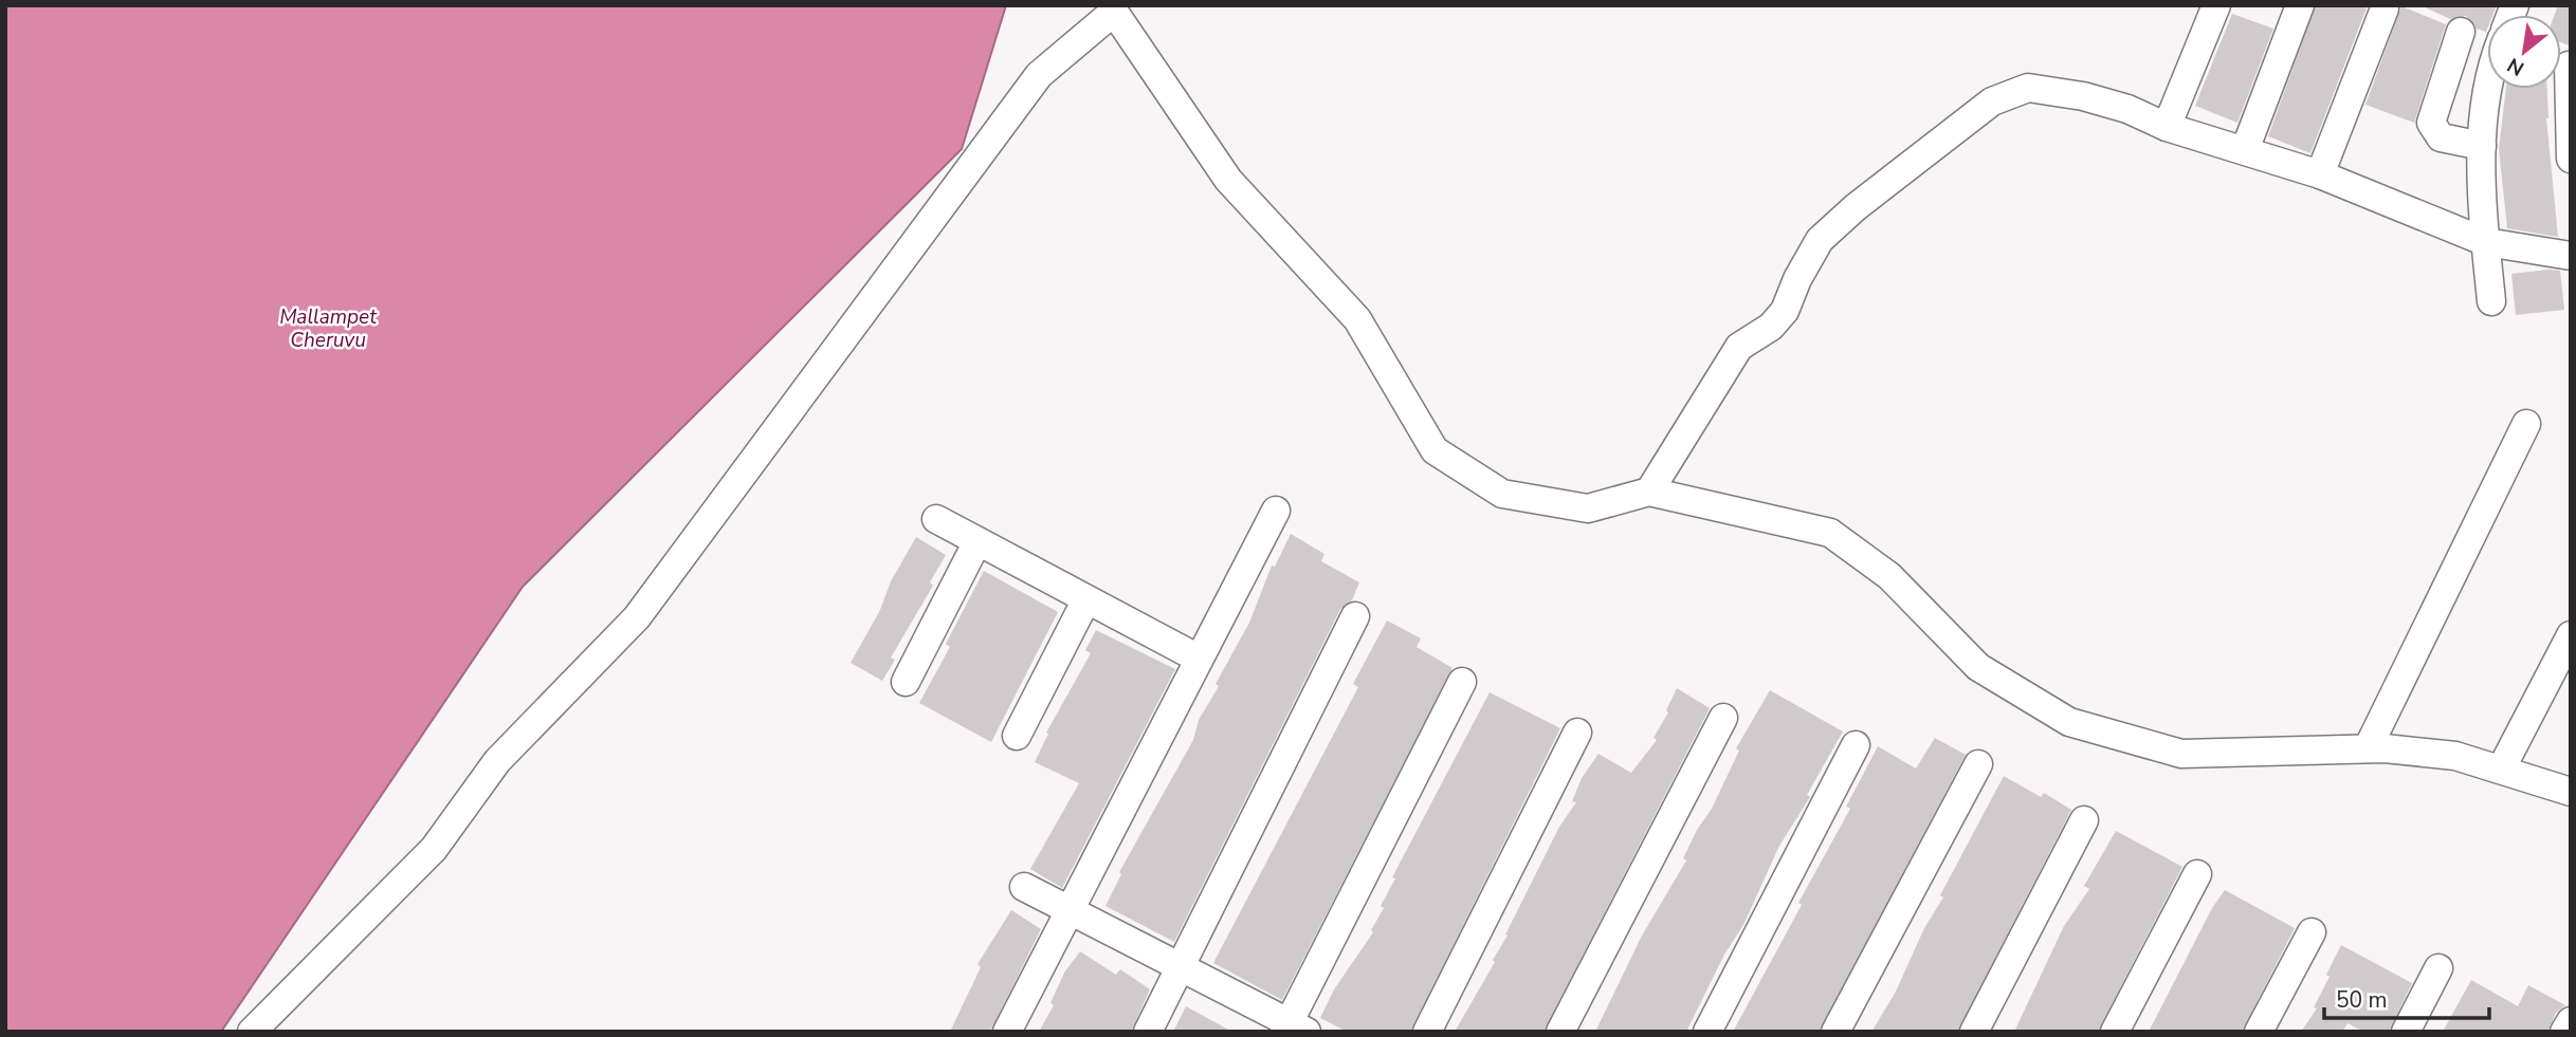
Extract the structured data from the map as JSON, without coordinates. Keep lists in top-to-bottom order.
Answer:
{
  "water": ["Mallampet Cheruvu"],
  "scale_bar": "50 m",
  "north": "bottom left"
}
